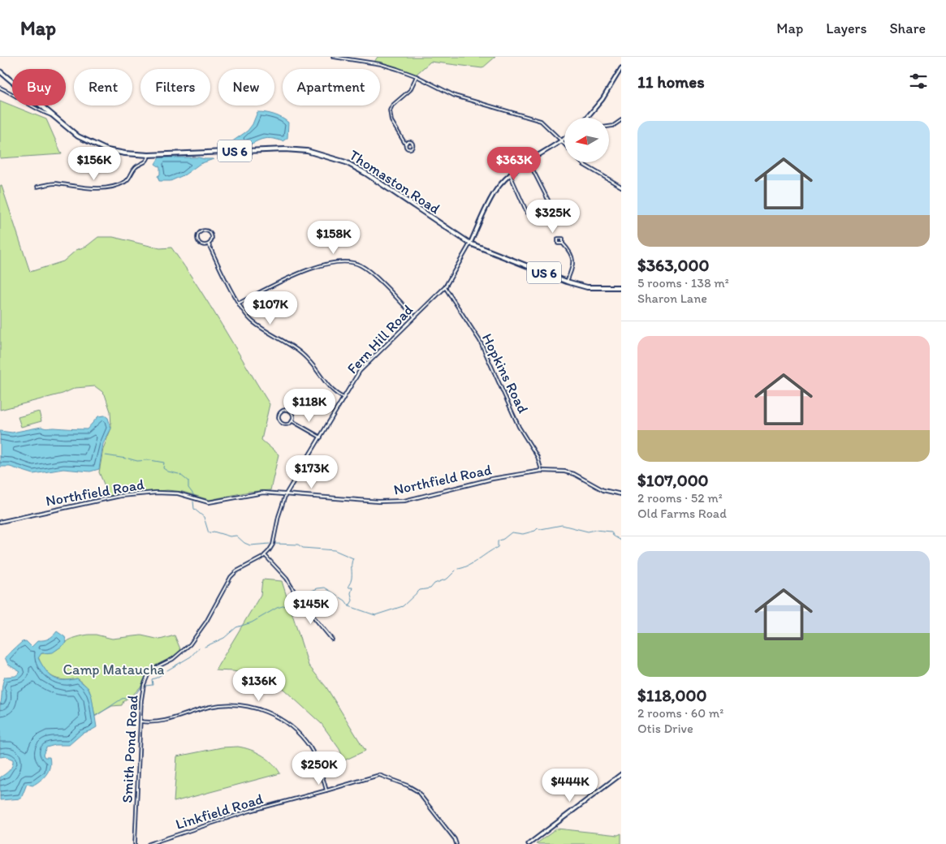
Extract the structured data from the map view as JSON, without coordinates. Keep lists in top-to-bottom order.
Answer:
{
  "streets": {
    "main road": ["US 6", "Thomaston Road"],
    "street": [
      "Fern Hill Road",
      "Hopkins Road",
      "Northfield Road",
      "Smith Pond Road",
      "Linkfield Road"
    ]
  },
  "crossings": [
    ["Thomaston Road", "Fern Hill Road"],
    ["Fern Hill Road", "Hopkins Road"],
    ["Fern Hill Road", "Northfield Road"],
    ["Hopkins Road", "Northfield Road"]
  ],
  "parks": ["Camp Mataucha"],
  "north": "left",
  "page": {
    "header": "Map",
    "nav": ["Map", "Layers", "Share"],
    "heading": "11 homes",
    "chip": [
      "Buy",
      "Rent",
      "Filters",
      "New",
      "Apartment"
    ],
    "list": [
      {
        "name": "$363,000",
        "note": "5 rooms · 138 m² · Sharon Lane"
      },
      {
        "name": "$107,000",
        "note": "2 rooms · 52 m² · Old Farms Road"
      },
      {
        "name": "$118,000",
        "note": "2 rooms · 60 m² · Otis Drive"
      }
    ],
    "price": [
      "$156K",
      "$363K",
      "$325K",
      "$158K",
      "$107K",
      "$118K",
      "$173K",
      "$145K",
      "$136K",
      "$250K",
      "$444K"
    ]
  }
}
